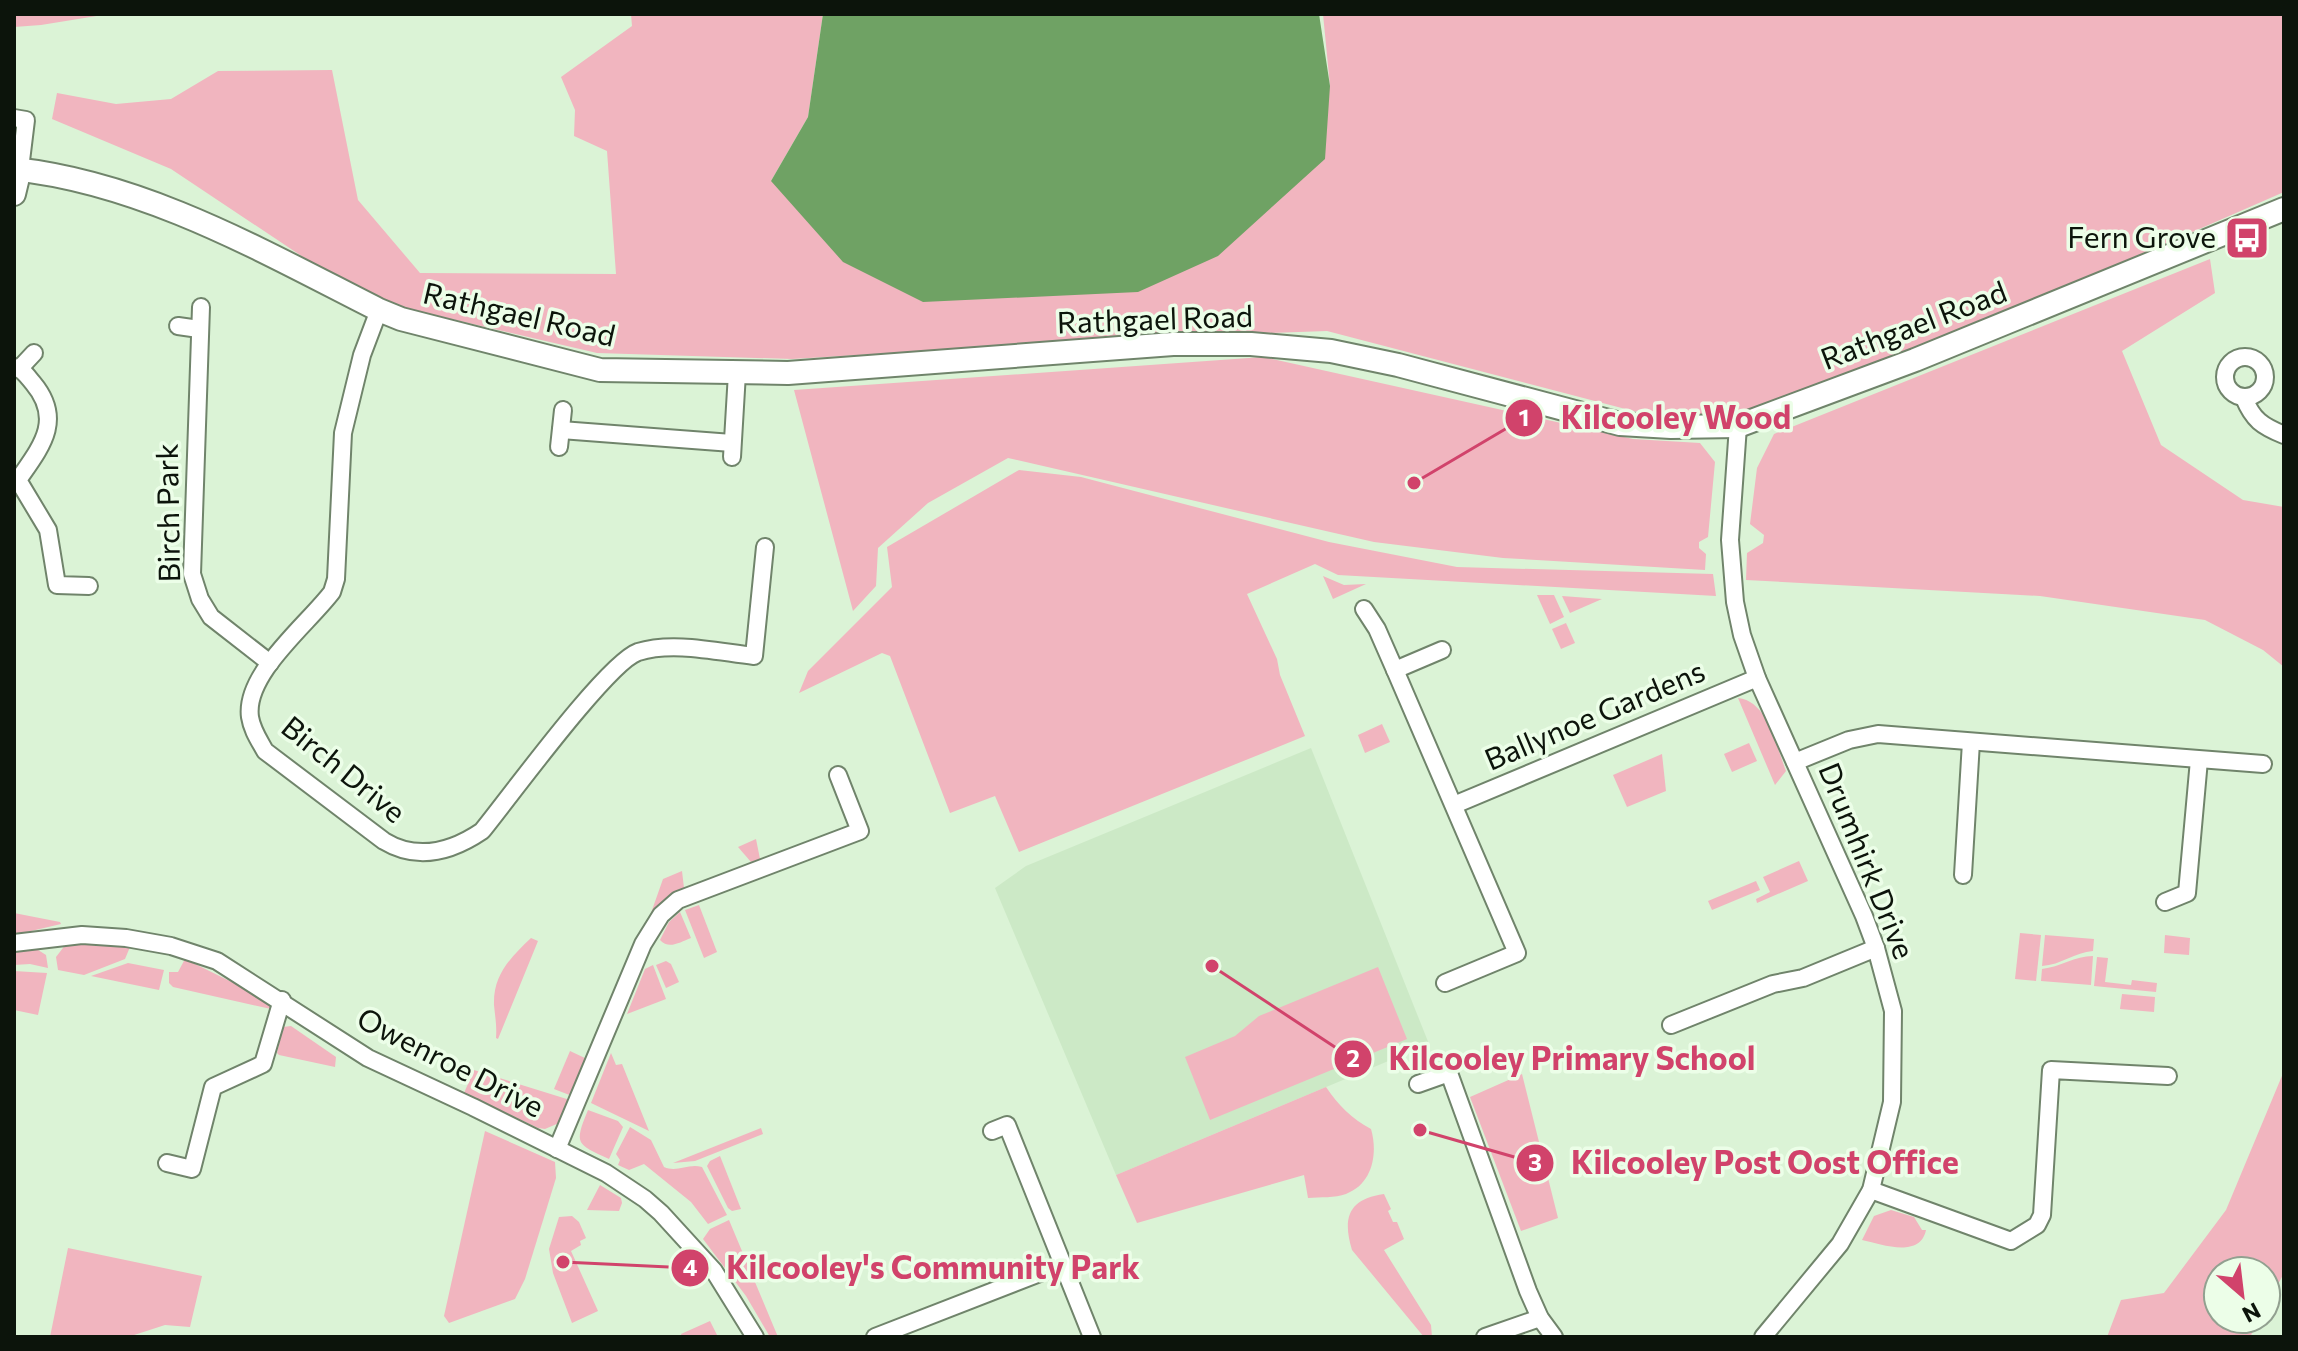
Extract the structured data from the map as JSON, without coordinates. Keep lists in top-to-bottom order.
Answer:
{
  "streets": {
    "street": [
      "Rathgael Road",
      "Birch Park",
      "Ballynoe Gardens",
      "Birch Drive",
      "Drumhirk Drive",
      "Owenroe Drive"
    ]
  },
  "crossings": [
    ["Rathgael Road", "Birch Drive"],
    ["Rathgael Road", "Drumhirk Drive"],
    ["Birch Park", "Birch Drive"],
    ["Ballynoe Gardens", "Drumhirk Drive"]
  ],
  "places": {
    "bus stop": ["Fern Grove"],
    "other": [
      "Kilcooley Wood",
      "Kilcooley Primary School",
      "Kilcooley Post Oost Office",
      "Kilcooley's Community Park"
    ]
  },
  "north": "bottom right"
}
